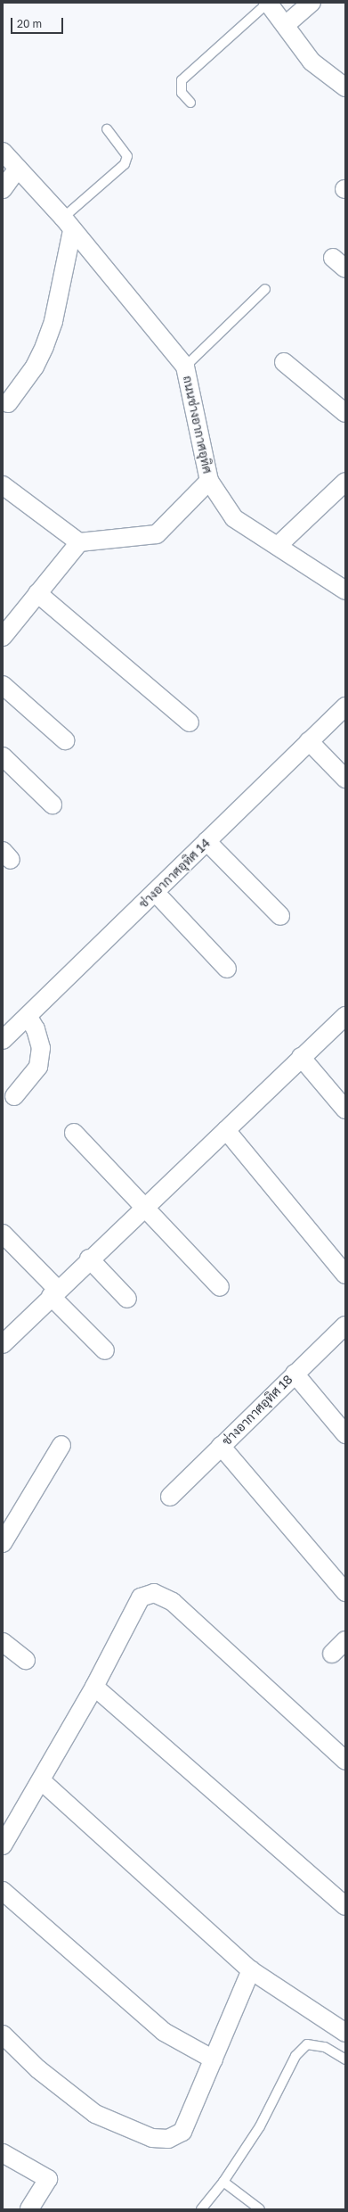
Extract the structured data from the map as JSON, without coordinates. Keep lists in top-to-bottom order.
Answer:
{
  "streets": {
    "street": ["ถนนช่างอากาศอุทิศ", "ช่างอากาศอุทิศ 14", "ช่างอากาศอุทิศ 18"]
  },
  "scale_bar": "20 m"
}
